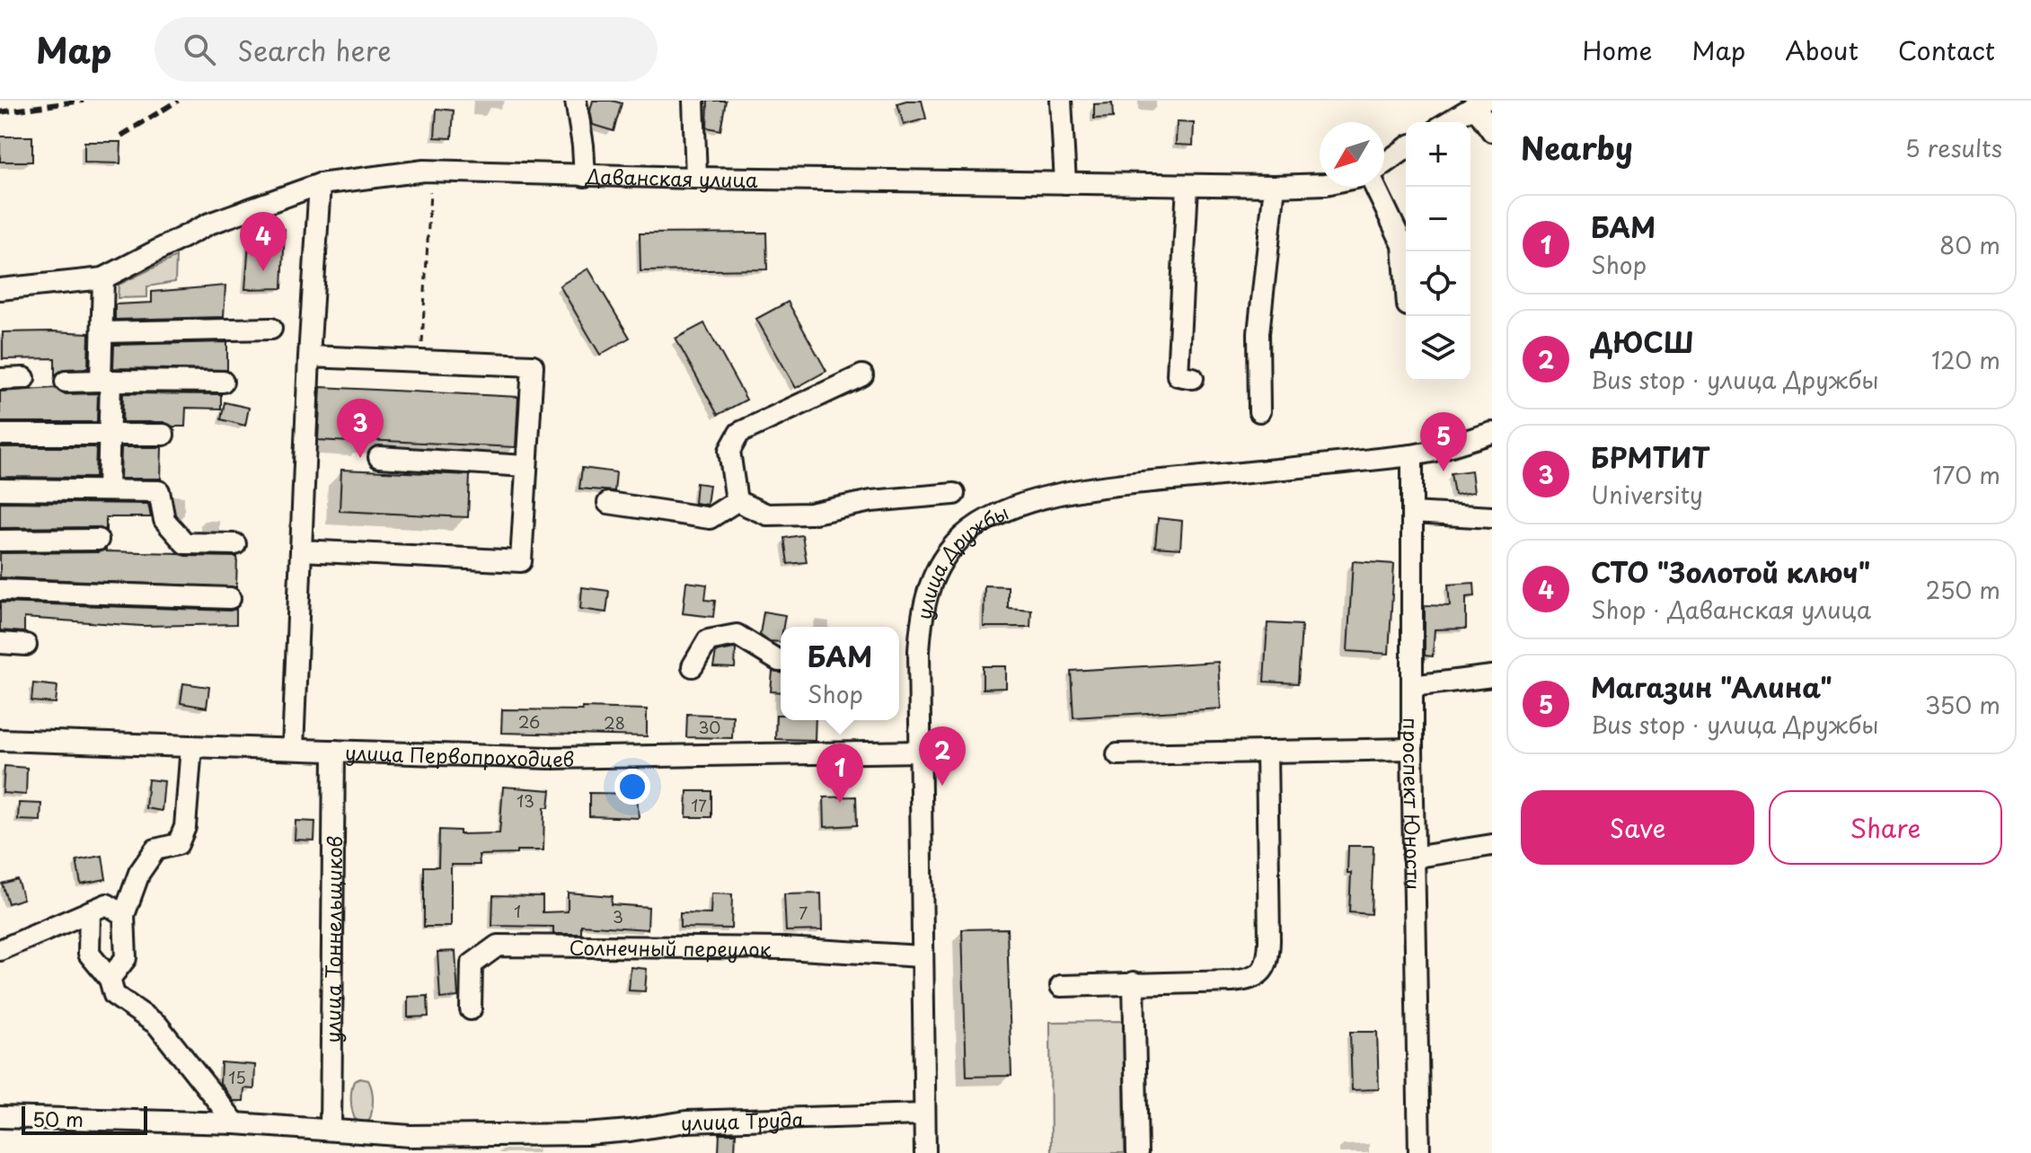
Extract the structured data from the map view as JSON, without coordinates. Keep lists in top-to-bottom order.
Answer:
{
  "streets": {
    "street": [
      "Даванская улица",
      "улица Дружбы",
      "улица Первопроходцев",
      "проспект Юности",
      "улица Тоннельщиков",
      "Солнечный переулок",
      "улица Труда"
    ]
  },
  "crossings": [
    ["улица Дружбы", "улица Первопроходцев"],
    ["улица Дружбы", "проспект Юности"],
    ["улица Дружбы", "Солнечный переулок"],
    ["улица Дружбы", "улица Труда"],
    ["улица Первопроходцев", "улица Тоннельщиков"],
    ["улица Тоннельщиков", "улица Труда"]
  ],
  "house_numbers": [
    "26",
    "28",
    "30",
    "13",
    "17",
    "1",
    "7",
    "3",
    "15"
  ],
  "scale_bar": "50 m",
  "north": "bottom left",
  "page": {
    "header": "Map",
    "search": "Search here",
    "nav": [
      "Home",
      "Map",
      "About",
      "Contact"
    ],
    "heading": ["Nearby", "5 results"],
    "map_buttons": ["+", "−"],
    "list": [
      {
        "mark": "1",
        "name": "БАМ",
        "note": "Shop",
        "value": "80 m"
      },
      {
        "mark": "2",
        "name": "ДЮСШ",
        "note": "Bus stop · улица Дружбы",
        "value": "120 m"
      },
      {
        "mark": "3",
        "name": "БРМТИТ",
        "note": "University",
        "value": "170 m"
      },
      {
        "mark": "4",
        "name": "СТО \"Золотой ключ\"",
        "note": "Shop · Даванская улица",
        "value": "250 m"
      },
      {
        "mark": "5",
        "name": "Магазин \"Алина\"",
        "note": "Bus stop · улица Дружбы",
        "value": "350 m"
      }
    ],
    "pins": [
      "4",
      "3",
      "5",
      "2",
      "1"
    ],
    "popup": ["БАМ", "Shop"],
    "buttons": ["Save", "Share"],
    "scale": "50 m"
  }
}
